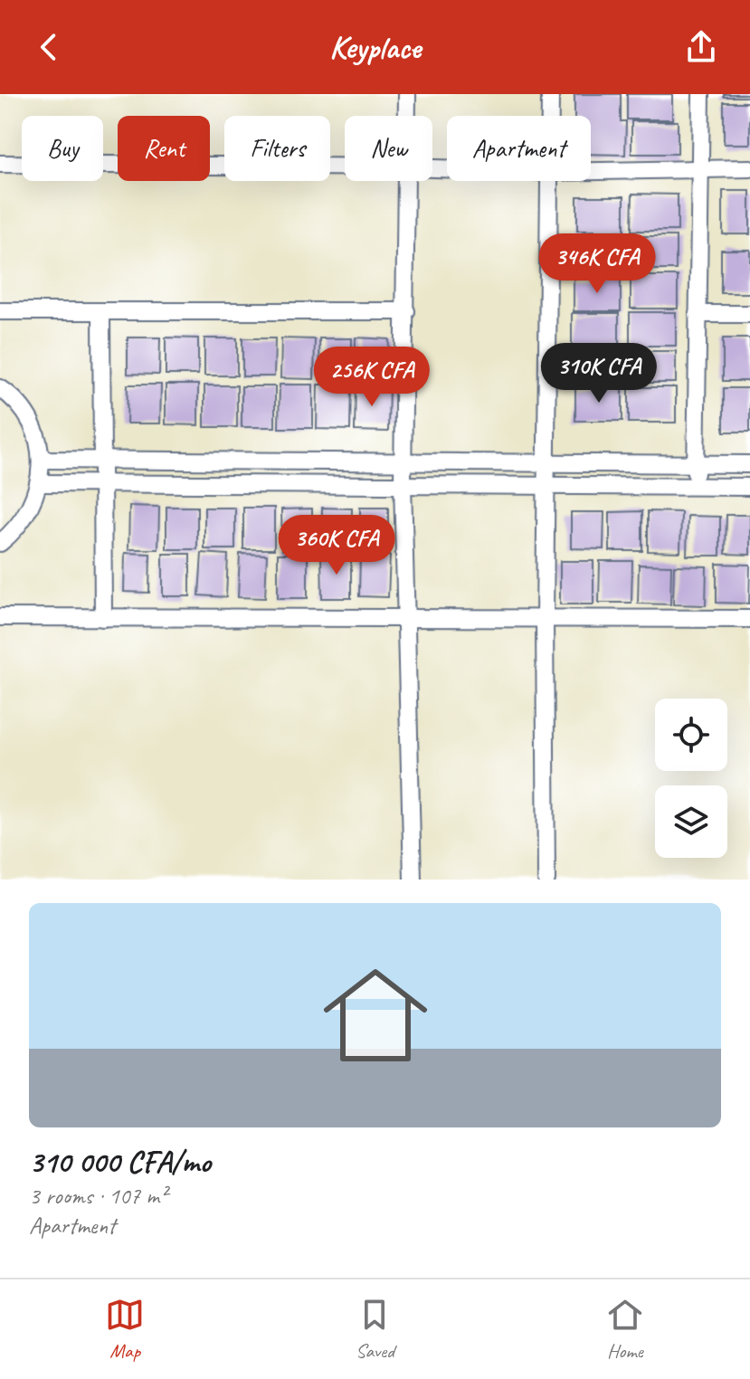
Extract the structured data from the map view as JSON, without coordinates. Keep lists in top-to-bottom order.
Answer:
{
  "page": {
    "header": "Keyplace",
    "chip": [
      "Buy",
      "Rent",
      "Filters",
      "New",
      "Apartment"
    ],
    "price": [
      "346K CFA",
      "310K CFA",
      "256K CFA",
      "360K CFA"
    ],
    "list": [
      {
        "name": "310 000 CFA/mo",
        "note": "3 rooms · 107 m² · Apartment"
      }
    ],
    "tabs": ["Map", "Saved", "Home"]
  }
}
